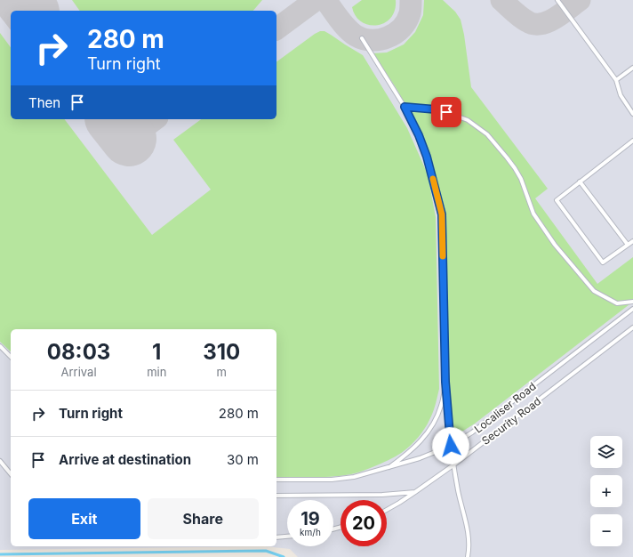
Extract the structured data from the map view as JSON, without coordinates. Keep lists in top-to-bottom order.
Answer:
{
  "streets": {
    "lane": ["Localiser Road", "Security Road"]
  },
  "page": {
    "turn": ["280 m", "Turn right"],
    "then": "Then",
    "eta": [
      "08:03",
      "Arrival",
      "1",
      "min",
      "310",
      "m"
    ],
    "list": [
      {
        "name": "Turn right",
        "value": "280 m"
      },
      {
        "name": "Arrive at destination",
        "value": "30 m"
      }
    ],
    "map_buttons": ["+", "−"],
    "buttons": ["Exit", "Share"],
    "speed": "19 km/h",
    "limit": "20"
  }
}
